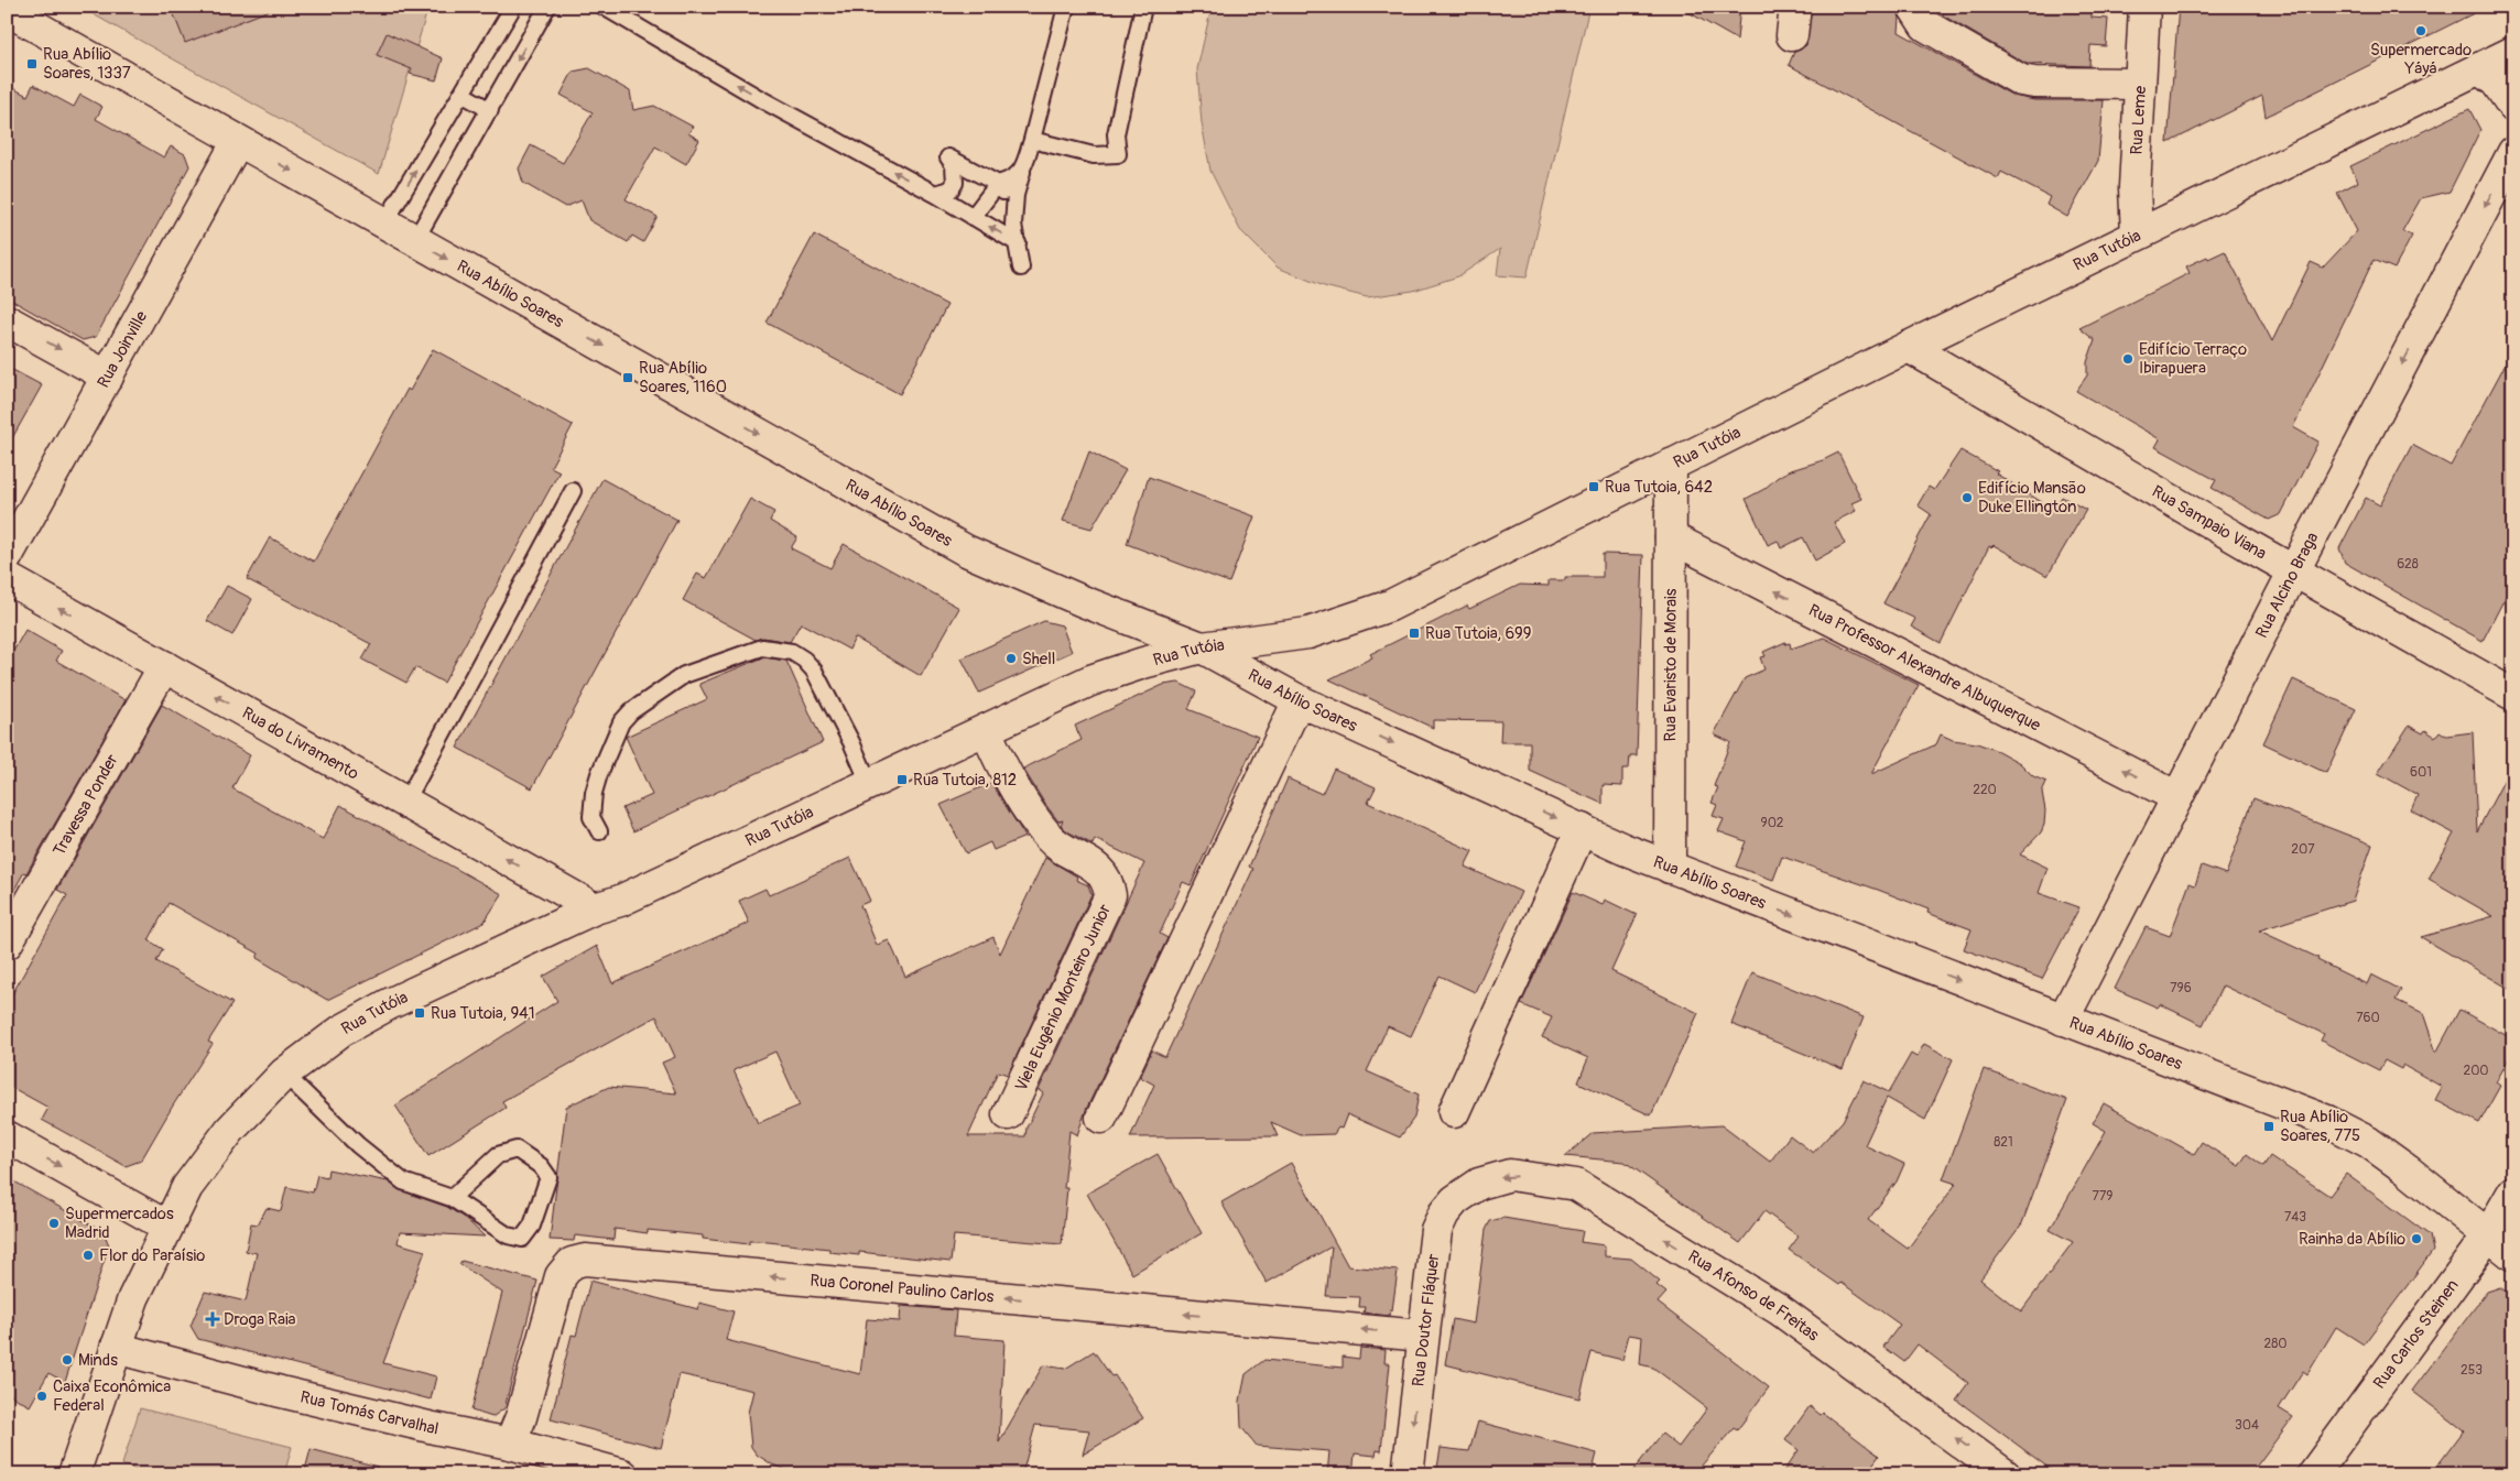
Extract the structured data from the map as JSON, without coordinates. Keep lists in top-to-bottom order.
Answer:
{
  "streets": {
    "street": [
      "Rua Leme",
      "Rua Tutóia",
      "Rua Abílio Soares",
      "Rua Joinville",
      "Rua Sampaio Viana",
      "Rua Alcino Braga",
      "Rua Evaristo de Morais",
      "Rua Professor Alexandre Albuquerque",
      "Rua do Livramento",
      "Travessa Ponder",
      "Viela Eugênio Monteiro Junior",
      "Rua Coronel Paulino Carlos",
      "Rua Afonso de Freitas",
      "Rua Doutor Fláquer",
      "Rua Carlos Steinen",
      "Rua Tomás Carvalhal"
    ]
  },
  "crossings": [
    ["Rua Leme", "Rua Tutóia"],
    ["Rua Tutóia", "Rua Abílio Soares"],
    ["Rua Tutóia", "Rua Sampaio Viana"],
    ["Rua Tutóia", "Rua Evaristo de Morais"],
    ["Rua Tutóia", "Rua do Livramento"],
    ["Rua Tutóia", "Viela Eugênio Monteiro Junior"],
    ["Rua Tutóia", "Rua Tomás Carvalhal"],
    ["Rua Abílio Soares", "Rua Joinville"],
    ["Rua Abílio Soares", "Rua Alcino Braga"],
    ["Rua Abílio Soares", "Rua Evaristo de Morais"],
    ["Rua Abílio Soares", "Rua Carlos Steinen"],
    ["Rua Sampaio Viana", "Rua Alcino Braga"],
    ["Rua Alcino Braga", "Rua Professor Alexandre Albuquerque"],
    ["Rua Evaristo de Morais", "Rua Professor Alexandre Albuquerque"],
    ["Rua do Livramento", "Travessa Ponder"],
    ["Rua Coronel Paulino Carlos", "Rua Doutor Fláquer"],
    ["Rua Coronel Paulino Carlos", "Rua Tomás Carvalhal"],
    ["Rua Afonso de Freitas", "Rua Doutor Fláquer"]
  ],
  "one_way": [
    "Rua Abílio Soares",
    "Rua Alcino Braga",
    "Rua Professor Alexandre Albuquerque",
    "Rua do Livramento",
    "Rua Coronel Paulino Carlos",
    "Rua Afonso de Freitas",
    "Rua Doutor Fláquer"
  ],
  "places": {
    "other": [
      "Supermercado Yáyá",
      "Edifício Terraço Ibirapuera",
      "Edifício Mansão Duke Ellington",
      "Shell",
      "Supermercados Madrid",
      "Rainha da Abílio",
      "Flor do Paraísio",
      "Minds",
      "Caixa Econômica Federal"
    ],
    "transit": [
      "Rua Abílio Soares, 1337",
      "Rua Abílio Soares, 1160",
      "Rua Tutoia, 642",
      "Rua Tutoia, 699",
      "Rua Tutoia, 812",
      "Rua Tutoia, 941",
      "Rua Abílio Soares, 775"
    ],
    "health": ["Droga Raia"]
  },
  "house_numbers": [
    "628",
    "601",
    "220",
    "902",
    "207",
    "796",
    "760",
    "200",
    "821",
    "779",
    "743",
    "280",
    "253",
    "304"
  ]
}
